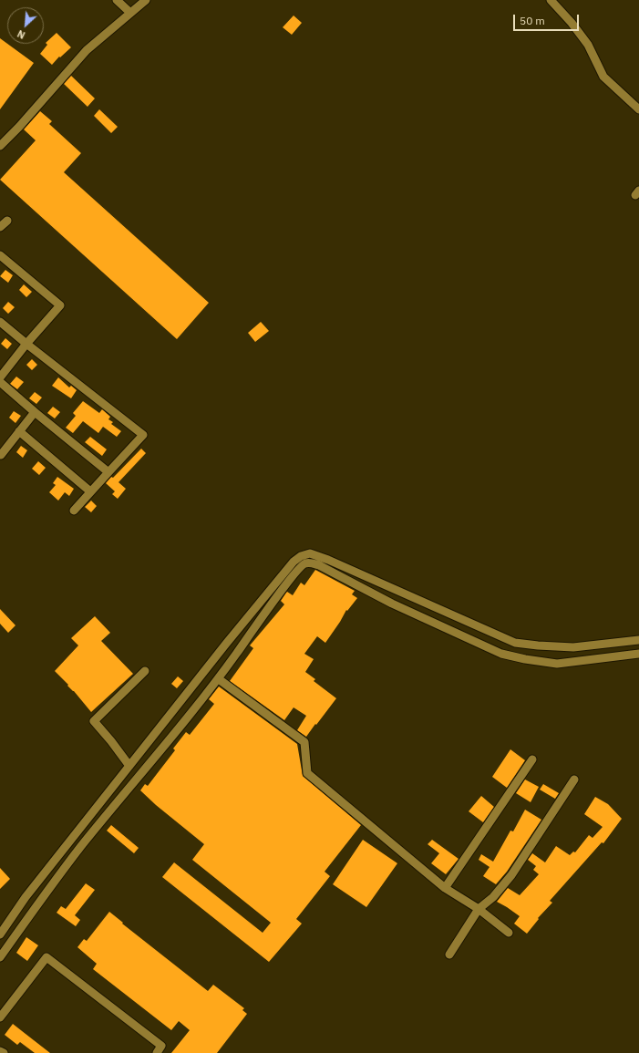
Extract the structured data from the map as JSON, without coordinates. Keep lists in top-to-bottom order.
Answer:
{
  "scale_bar": "50 m",
  "north": "bottom left"
}
